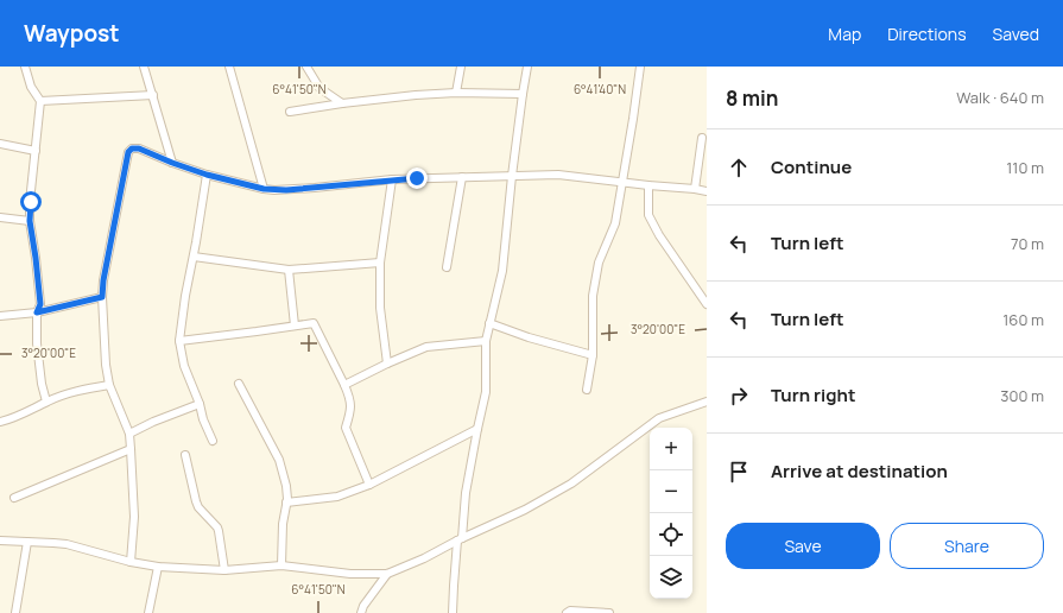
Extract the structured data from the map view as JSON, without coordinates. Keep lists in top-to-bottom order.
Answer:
{
  "page": {
    "header": "Waypost",
    "nav": ["Map", "Directions", "Saved"],
    "heading": ["8 min", "Walk · 640 m"],
    "list": [
      ["Continue", "110 m"],
      ["Turn left", "70 m"],
      ["Turn left", "160 m"],
      ["Turn right", "300 m"],
      "Arrive at destination"
    ],
    "map_buttons": ["+", "−"],
    "buttons": ["Save", "Share"]
  },
  "coordinates": ["6°41'50\"N", "6°41'40\"N", "3°20'00\"E"]
}
